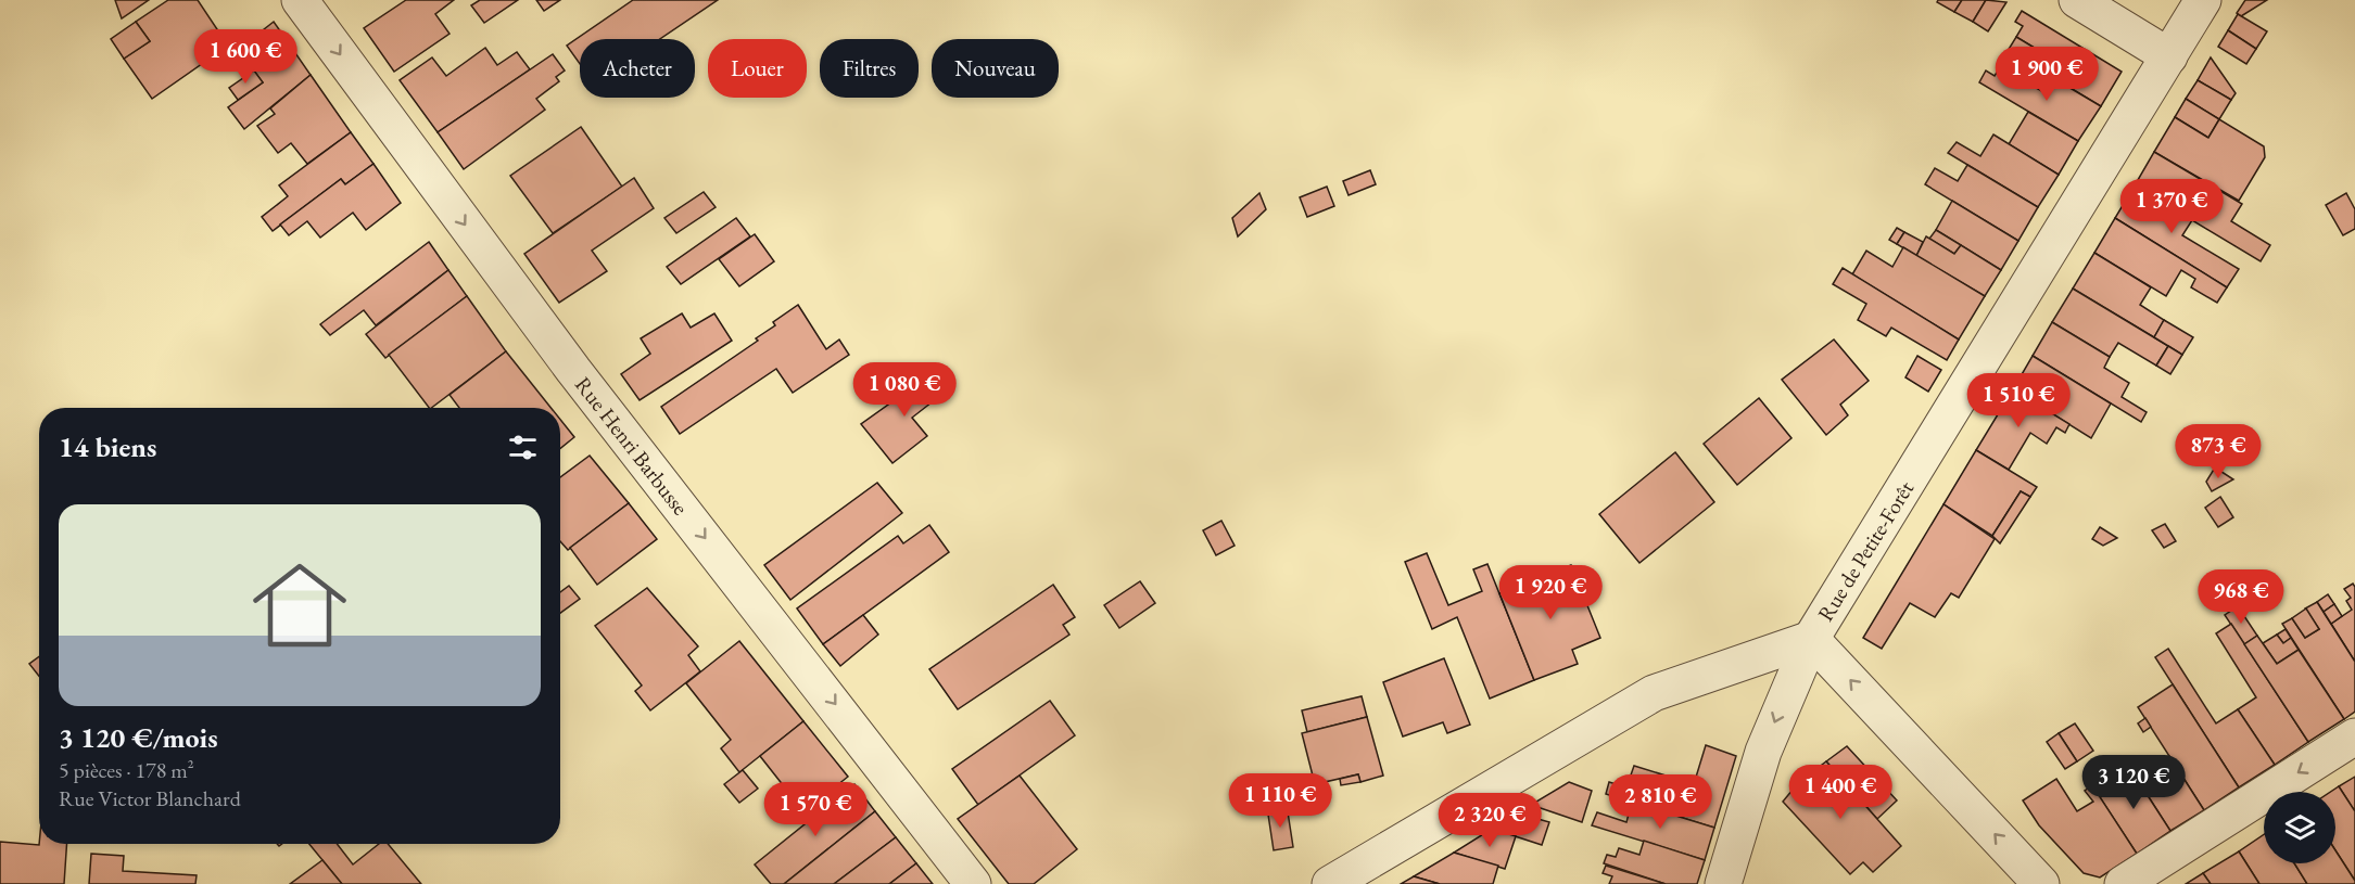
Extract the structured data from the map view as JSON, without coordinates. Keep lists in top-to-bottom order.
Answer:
{
  "streets": {
    "street": ["Rue Henri Barbusse", "Rue de Petite-Forêt"]
  },
  "one_way": ["Rue Henri Barbusse"],
  "page": {
    "price": [
      "1 600 €",
      "1 900 €",
      "1 370 €",
      "1 080 €",
      "1 510 €",
      "873 €",
      "1 920 €",
      "968 €",
      "3 120 €",
      "1 400 €",
      "1 110 €",
      "2 810 €",
      "1 570 €",
      "2 320 €"
    ],
    "chip": [
      "Acheter",
      "Louer",
      "Filtres",
      "Nouveau"
    ],
    "heading": "14 biens",
    "list": [
      {
        "name": "3 120 €/mois",
        "note": "5 pièces · 178 m² · Rue Victor Blanchard"
      }
    ]
  }
}
